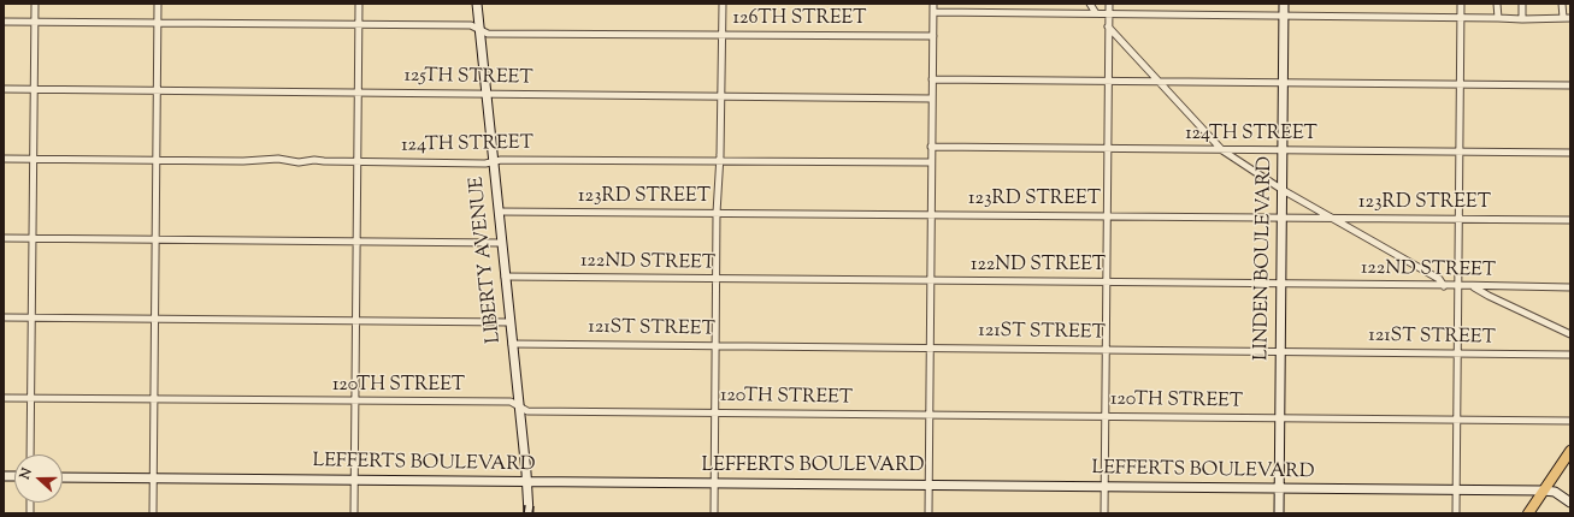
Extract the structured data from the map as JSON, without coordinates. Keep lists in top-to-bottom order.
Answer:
{
  "streets": {
    "street": [
      "126TH STREET",
      "125TH STREET",
      "124TH STREET",
      "123RD STREET",
      "LINDEN BOULEVARD",
      "LIBERTY AVENUE",
      "122ND STREET",
      "121ST STREET",
      "120TH STREET",
      "LEFFERTS BOULEVARD"
    ]
  },
  "crossings": [
    ["126TH STREET", "LIBERTY AVENUE"],
    ["125TH STREET", "LIBERTY AVENUE"],
    ["124TH STREET", "LINDEN BOULEVARD"],
    ["124TH STREET", "LIBERTY AVENUE"],
    ["123RD STREET", "LINDEN BOULEVARD"],
    ["123RD STREET", "LIBERTY AVENUE"],
    ["LINDEN BOULEVARD", "122ND STREET"],
    ["LINDEN BOULEVARD", "121ST STREET"],
    ["LINDEN BOULEVARD", "120TH STREET"],
    ["LINDEN BOULEVARD", "LEFFERTS BOULEVARD"],
    ["LIBERTY AVENUE", "122ND STREET"],
    ["LIBERTY AVENUE", "121ST STREET"],
    ["LIBERTY AVENUE", "120TH STREET"],
    ["LIBERTY AVENUE", "LEFFERTS BOULEVARD"]
  ],
  "north": "left"
}
